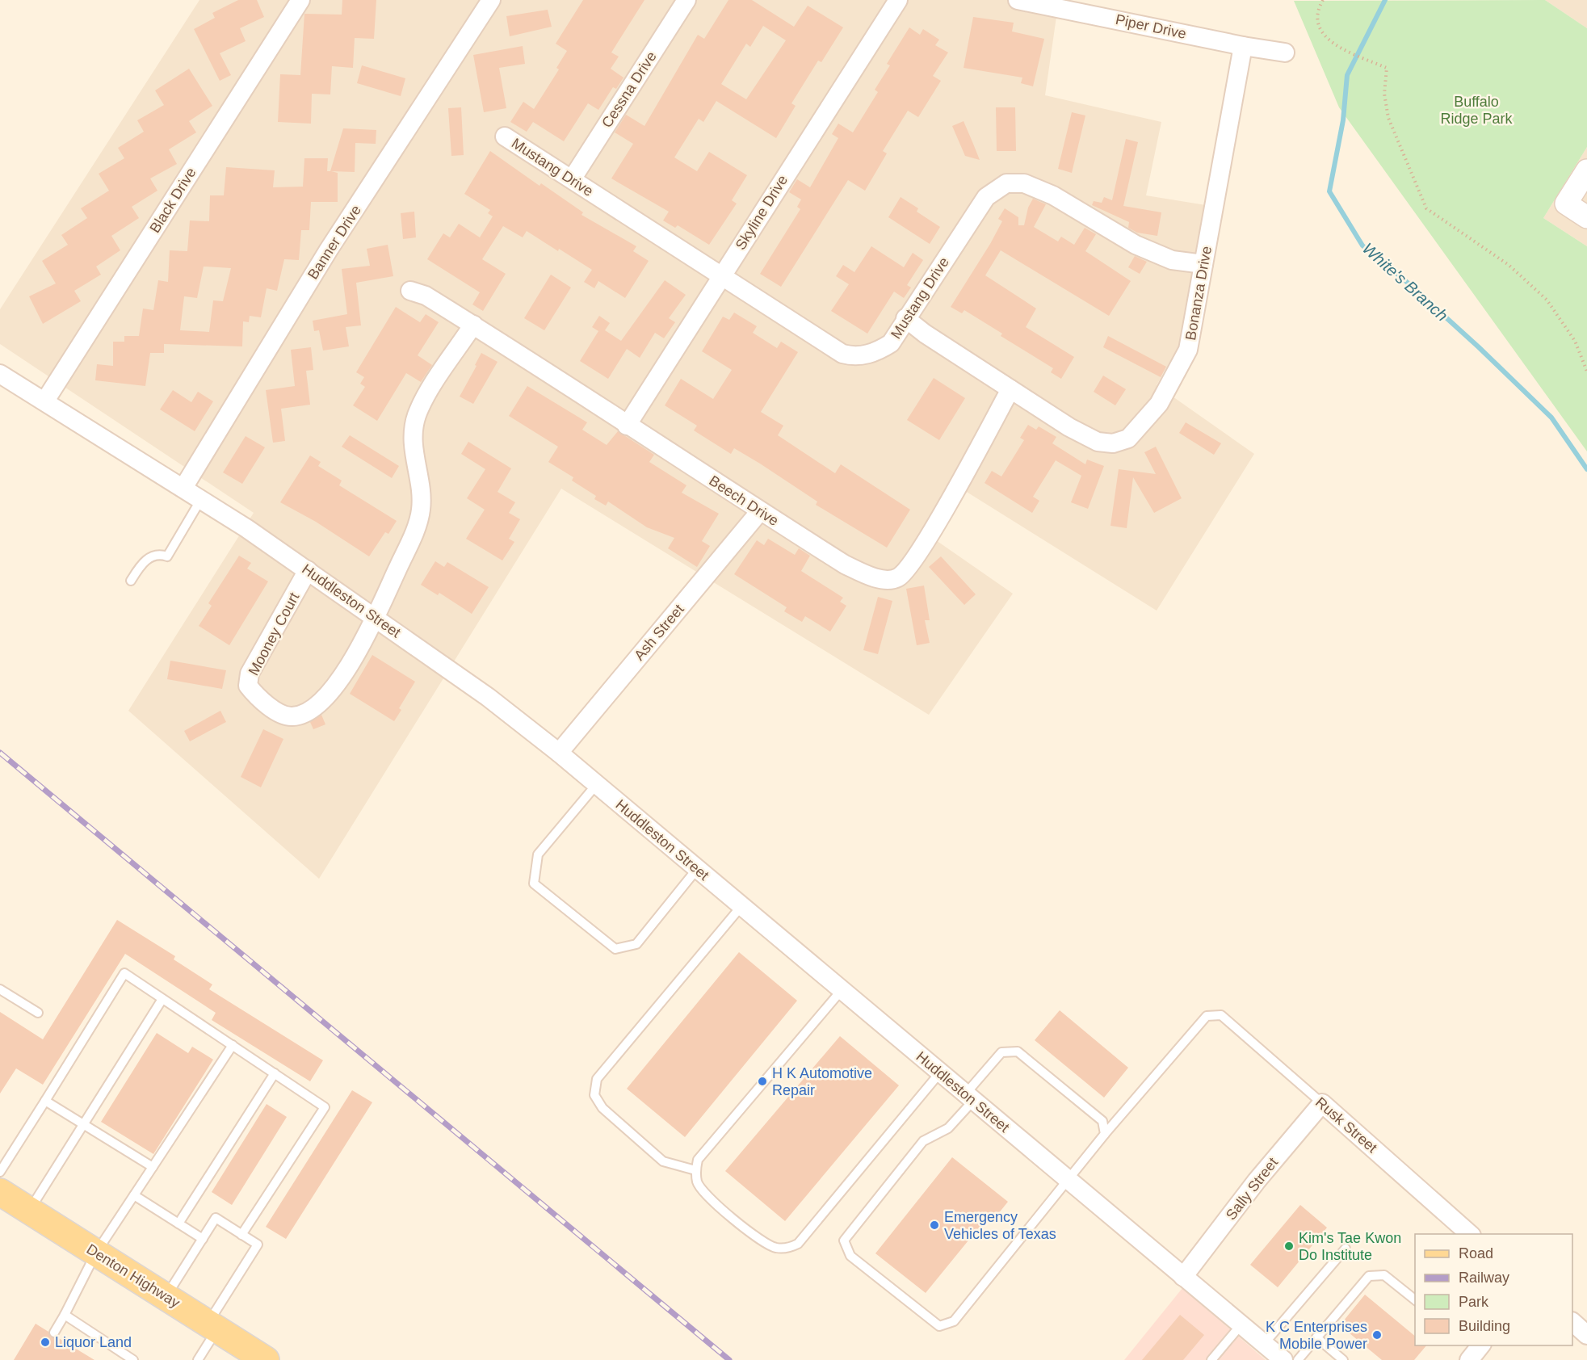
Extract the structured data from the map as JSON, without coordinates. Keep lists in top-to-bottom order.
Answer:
{
  "streets": {
    "main road": ["Denton Highway"],
    "street": [
      "Piper Drive",
      "Cessna Drive",
      "Mustang Drive",
      "Black Drive",
      "Skyline Drive",
      "Banner Drive",
      "Bonanza Drive",
      "Beech Drive",
      "Huddleston Street",
      "Ash Street",
      "Mooney Court",
      "Rusk Street",
      "Sally Street"
    ]
  },
  "crossings": [
    ["Piper Drive", "Bonanza Drive"],
    ["Cessna Drive", "Mustang Drive"],
    ["Mustang Drive", "Skyline Drive"],
    ["Mustang Drive", "Bonanza Drive"],
    ["Black Drive", "Huddleston Street"],
    ["Skyline Drive", "Beech Drive"],
    ["Banner Drive", "Huddleston Street"],
    ["Bonanza Drive", "Beech Drive"],
    ["Beech Drive", "Ash Street"],
    ["Beech Drive", "Mooney Court"],
    ["Huddleston Street", "Ash Street"],
    ["Huddleston Street", "Mooney Court"],
    ["Huddleston Street", "Sally Street"],
    ["Rusk Street", "Sally Street"]
  ],
  "water": ["White's Branch"],
  "parks": ["Buffalo Ridge Park"],
  "places": [
    "H K Automotive Repair",
    "Emergency Vehicles of Texas",
    "Kim's Tae Kwon Do Institute",
    "K C Enterprises Mobile Power",
    "Liquor Land"
  ],
  "legend": [
    "Road",
    "Railway",
    "Park",
    "Building"
  ]
}
